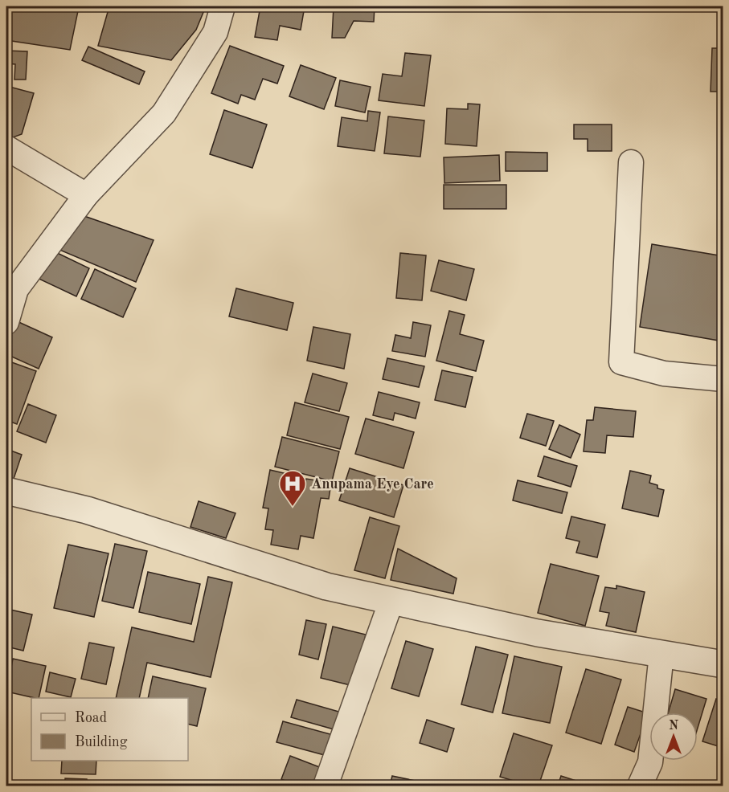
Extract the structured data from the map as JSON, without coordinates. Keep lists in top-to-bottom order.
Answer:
{
  "places": {
    "hospital": ["Anupama Eye Care"]
  },
  "legend": ["Road", "Building"],
  "north": "top"
}
